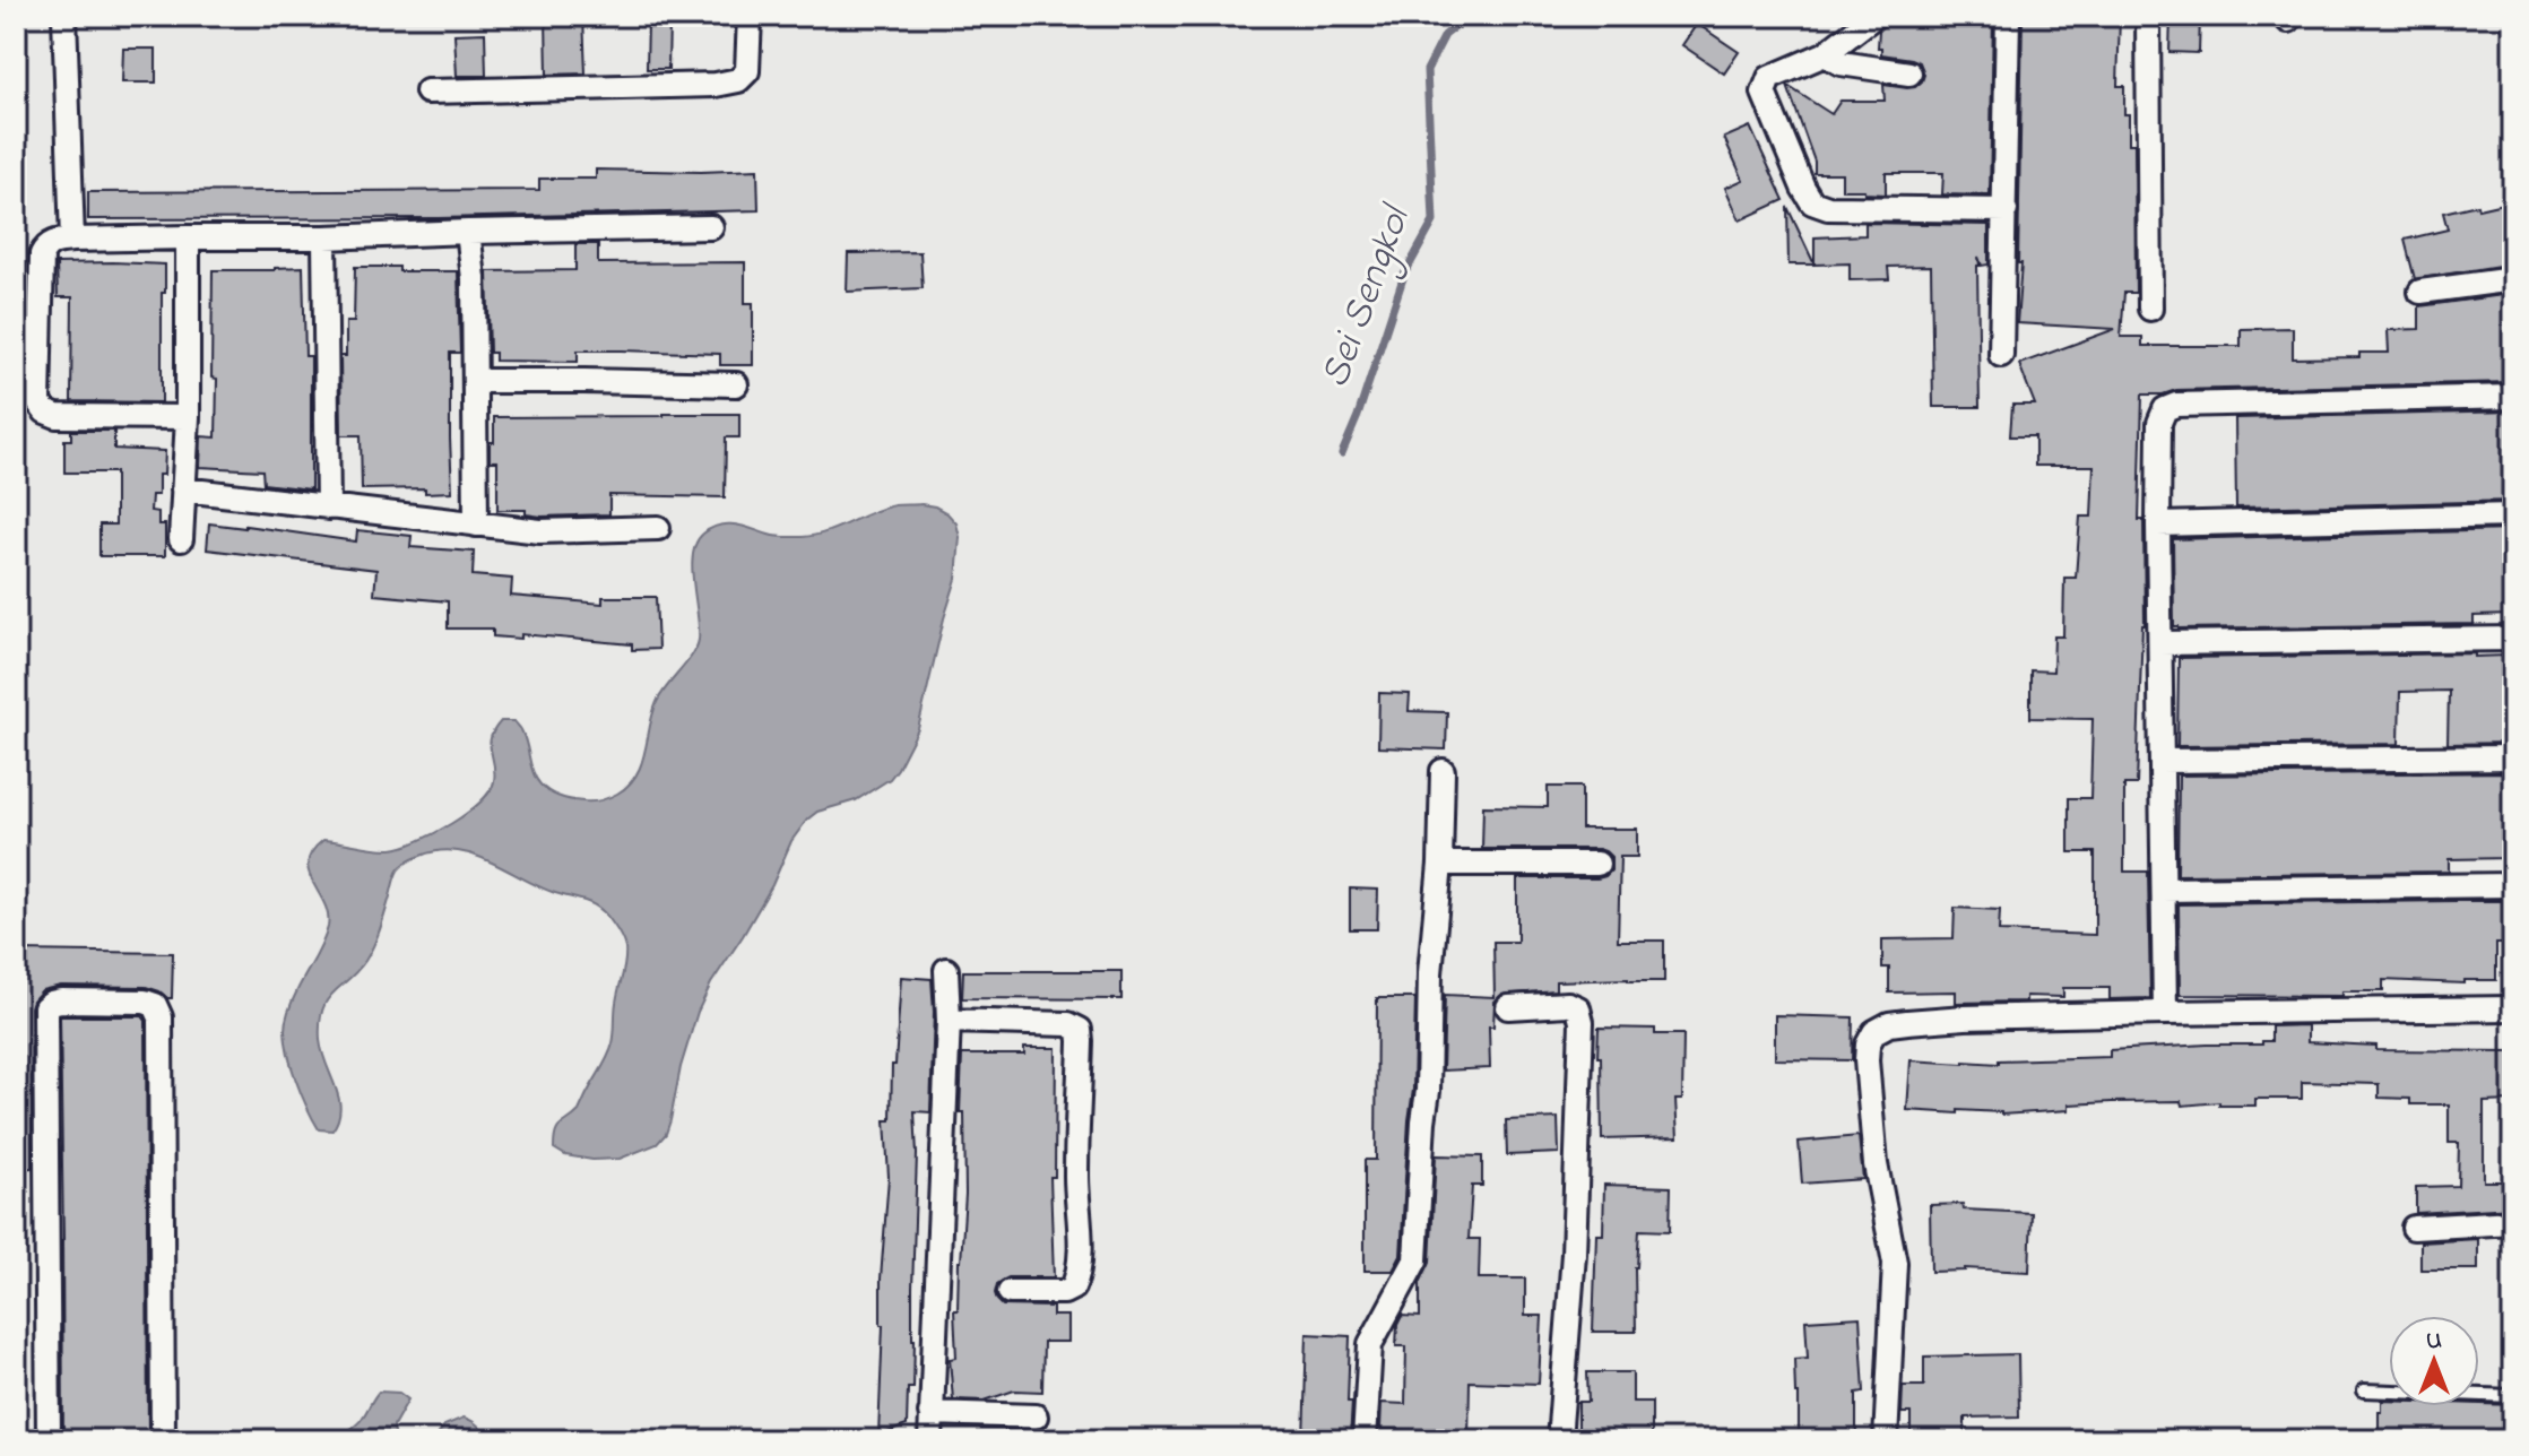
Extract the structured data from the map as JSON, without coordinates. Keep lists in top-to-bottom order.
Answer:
{
  "water": ["Sei Sengkol"],
  "north": "top"
}
